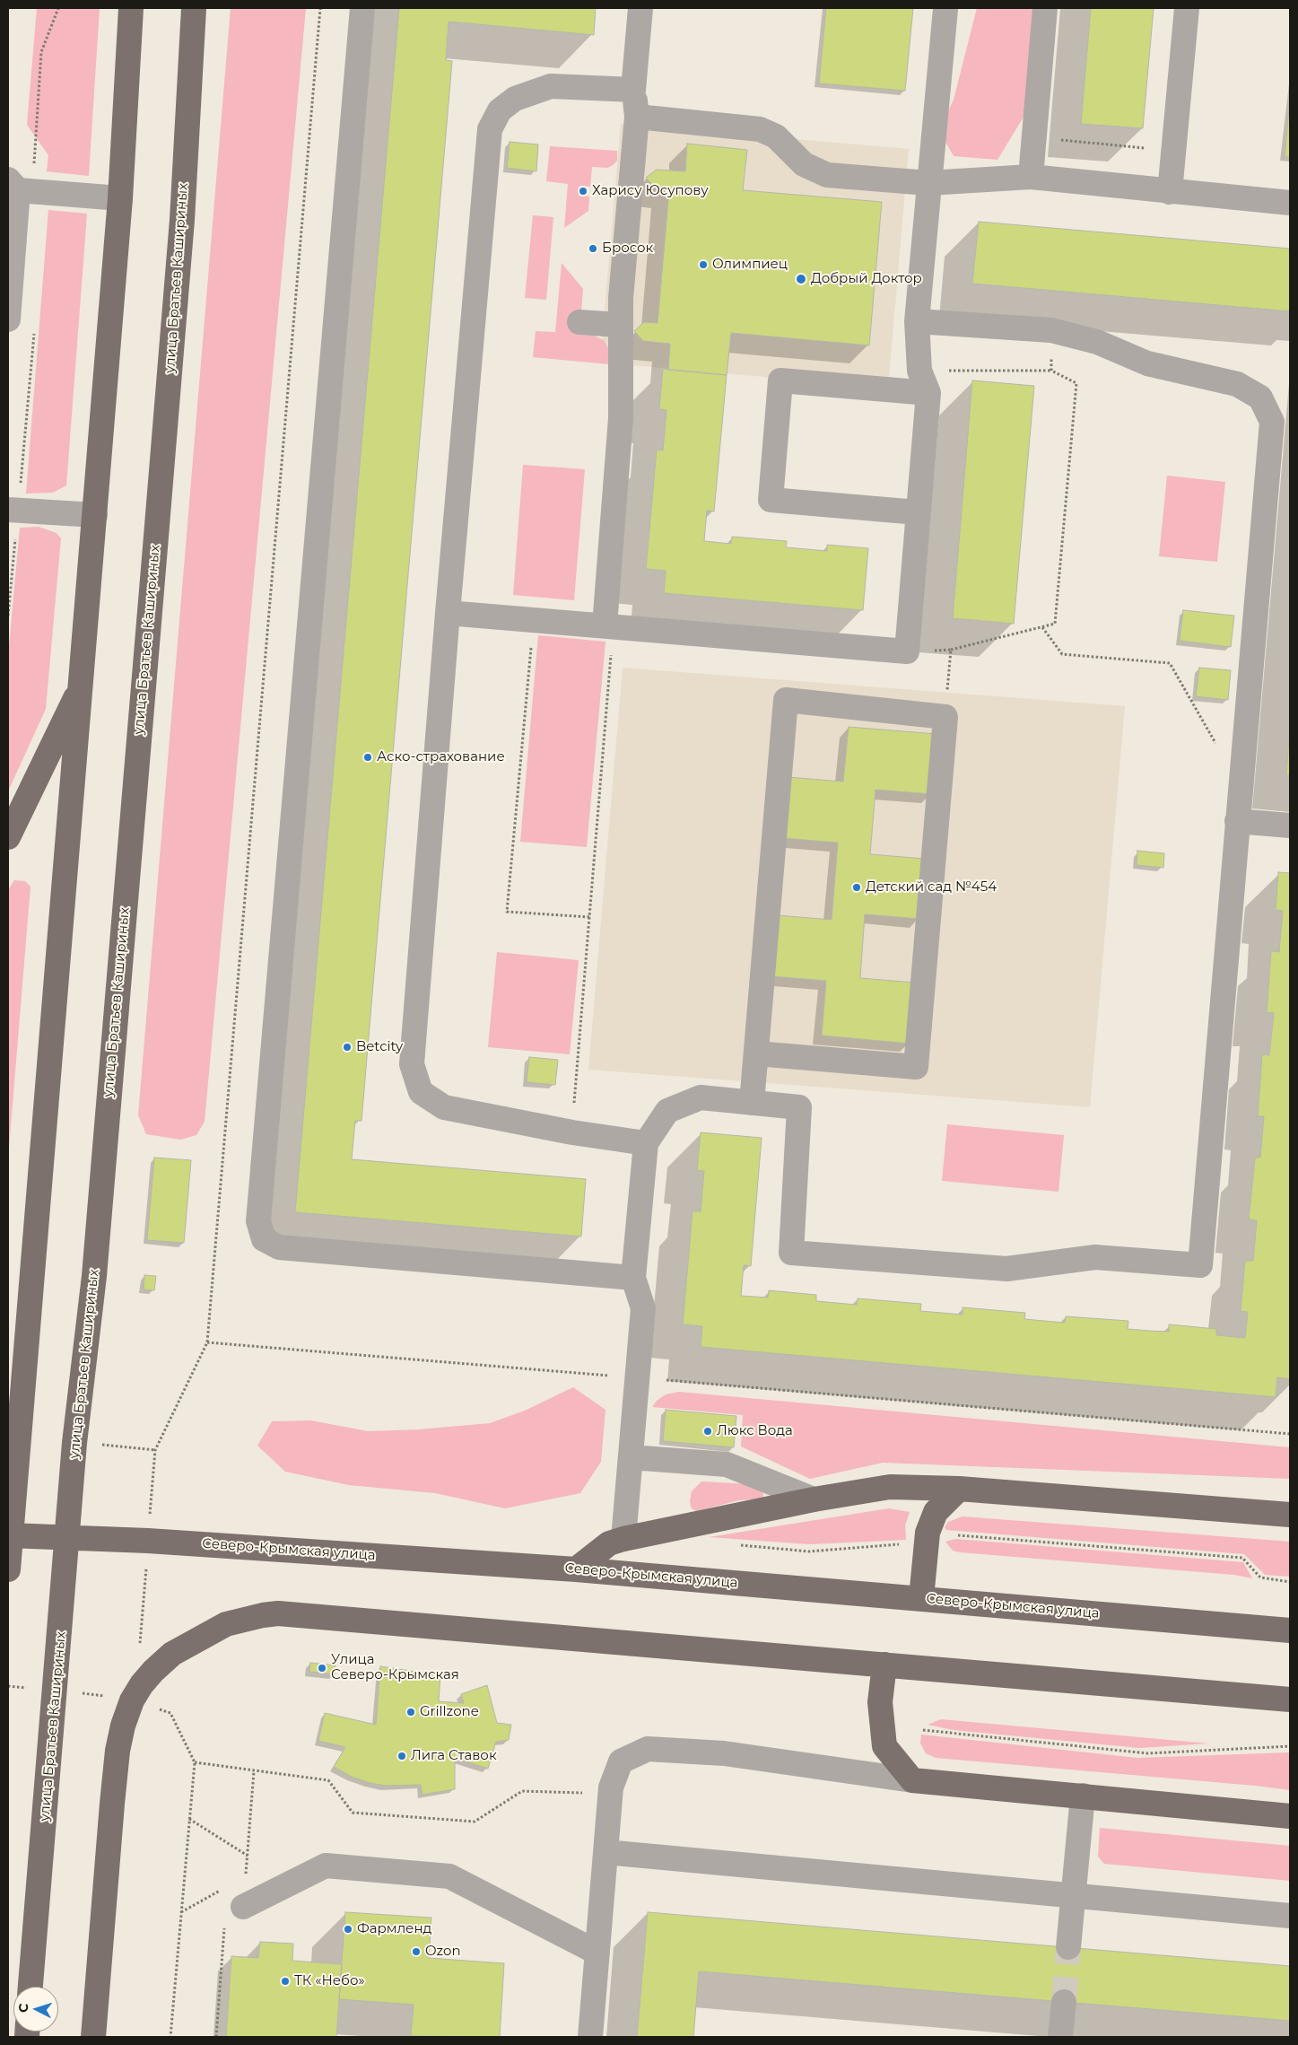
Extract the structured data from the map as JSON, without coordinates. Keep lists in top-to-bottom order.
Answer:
{
  "streets": {
    "main road": ["улица Братьев Кашириных", "Северо-Крымская улица"]
  },
  "crossings": [
    ["улица Братьев Кашириных", "Северо-Крымская улица"]
  ],
  "places": [
    "Харису Юсупову",
    "Бросок",
    "Олимпиец",
    "Добрый Доктор",
    "Аско-страхование",
    "Детский сад №454",
    "Betcity",
    "Люкс Вода",
    "Улица Северо-Крымская",
    "Grillzone",
    "Лига Ставок",
    "Фармленд",
    "Ozon",
    "ТК «Небо»"
  ],
  "north": "left"
}
